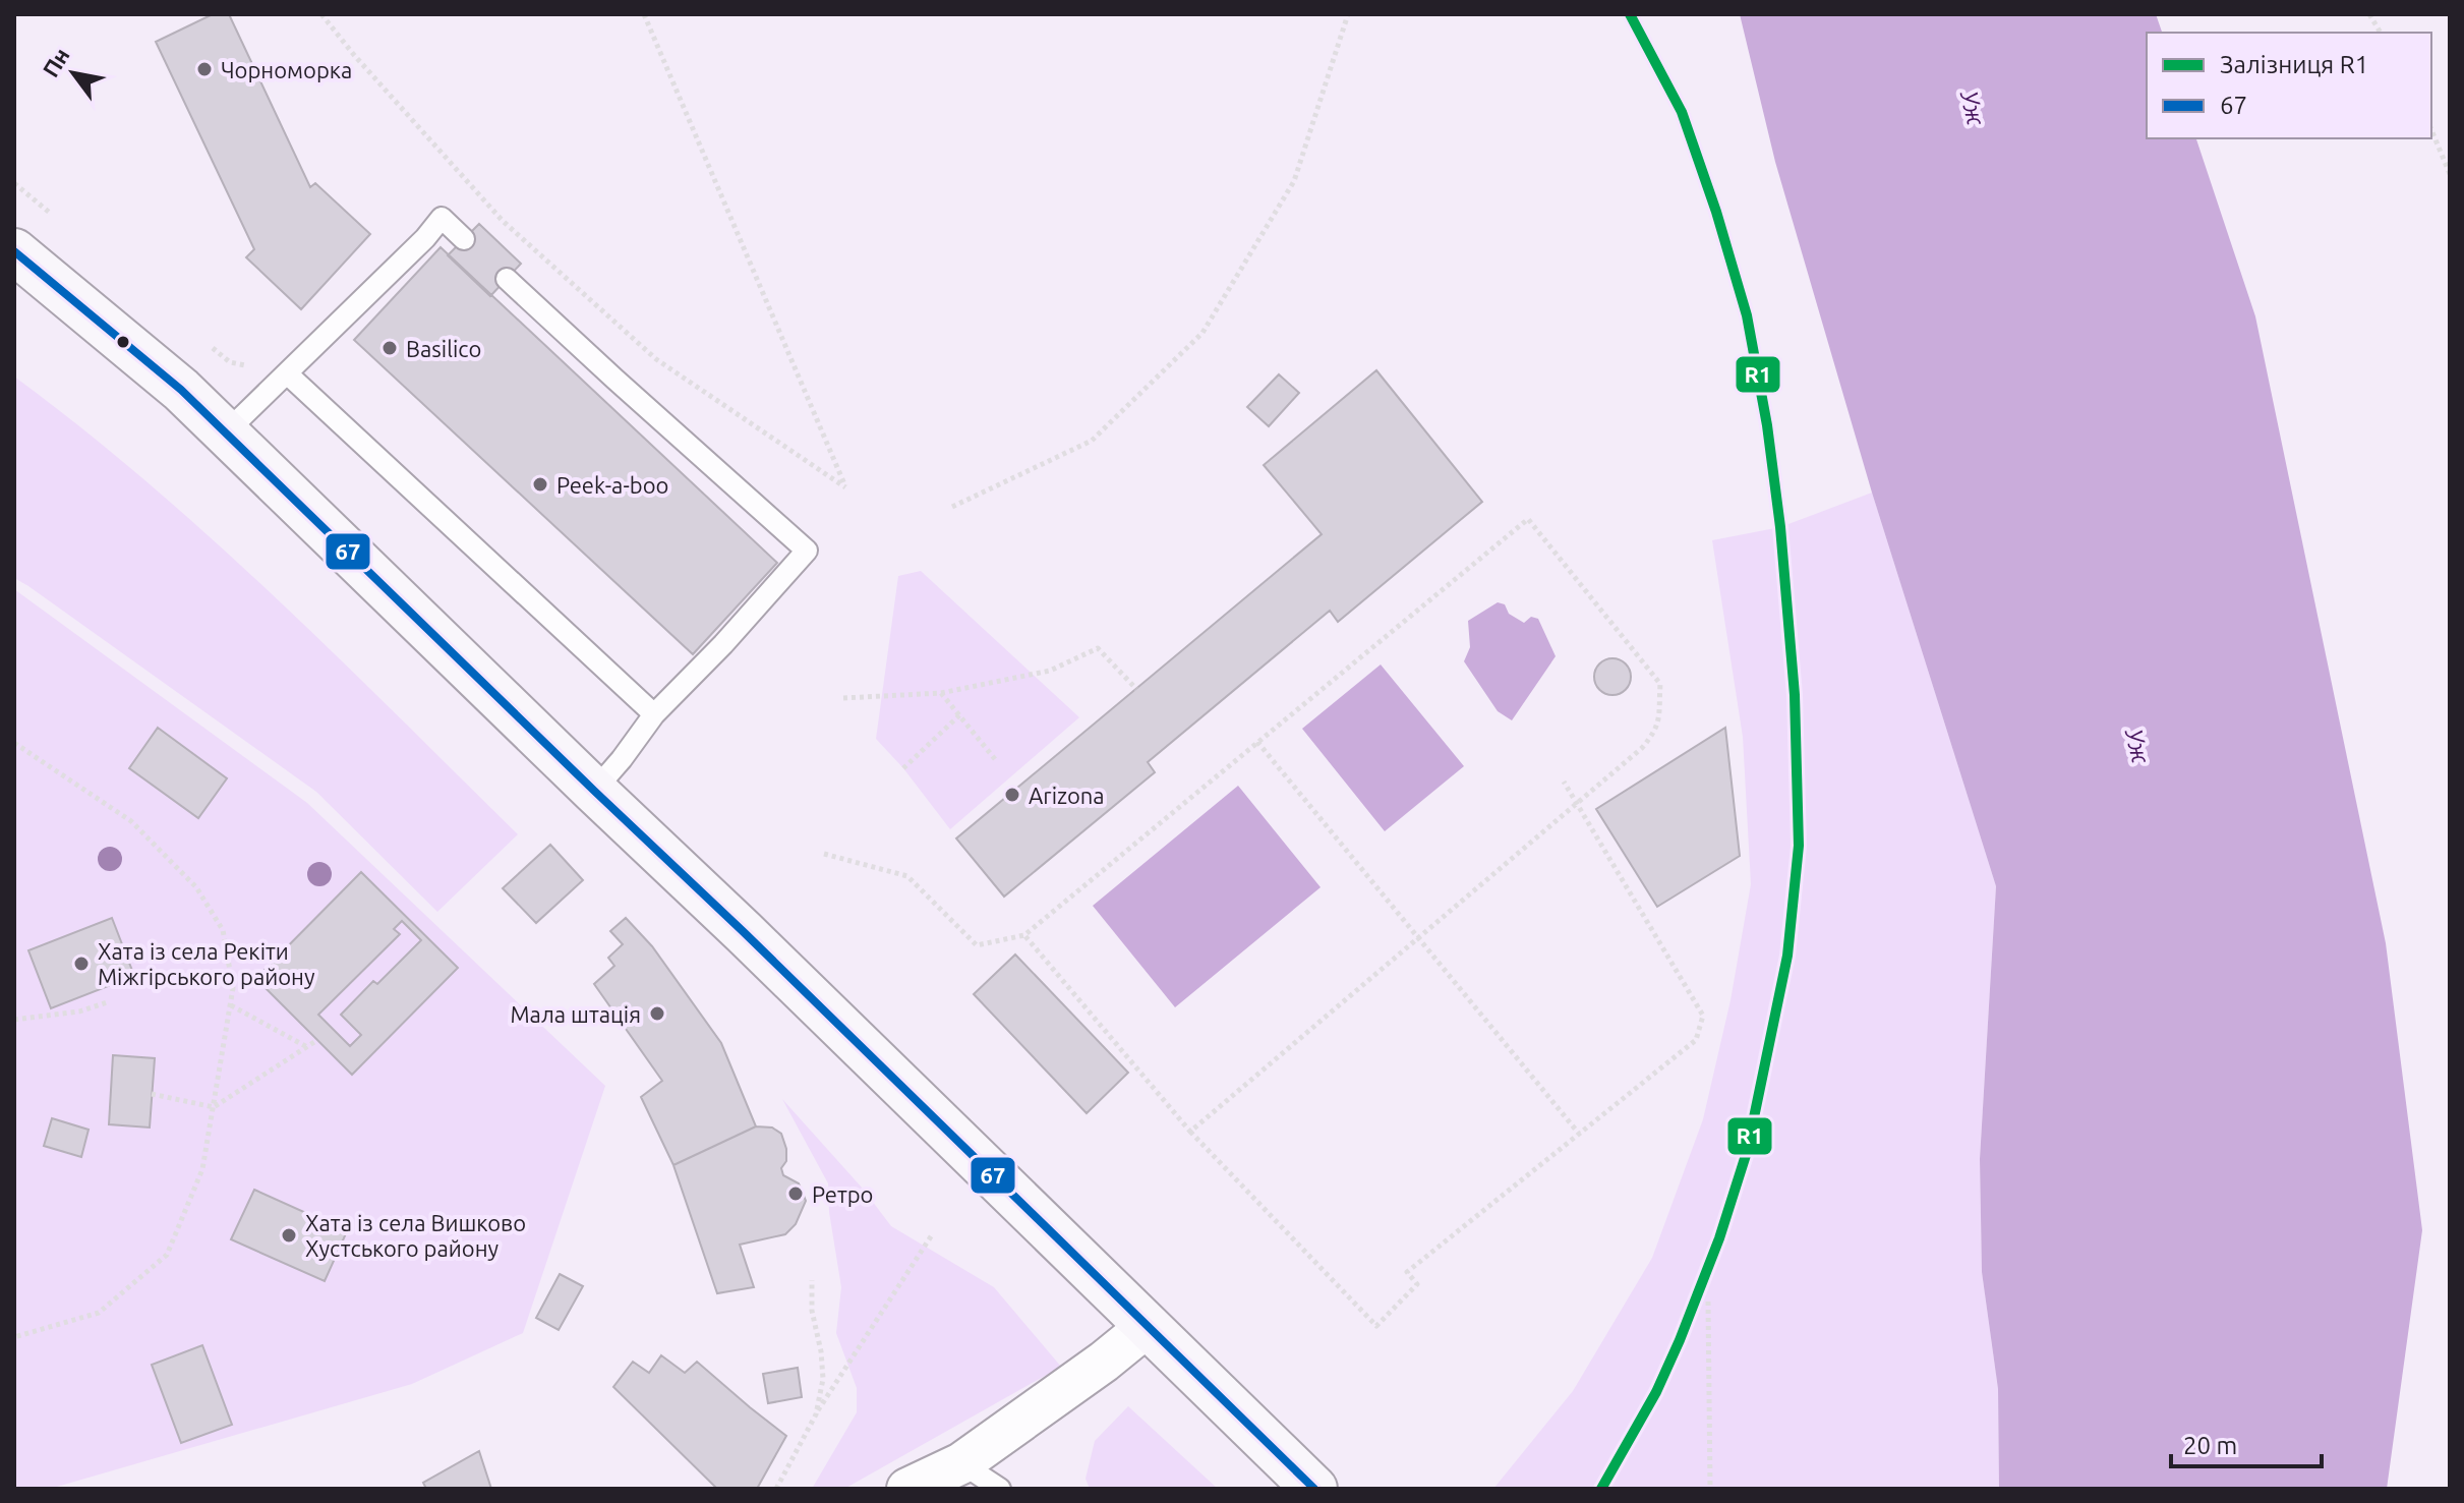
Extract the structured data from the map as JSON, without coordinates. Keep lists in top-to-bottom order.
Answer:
{
  "water": ["Уж"],
  "places": [
    "Чорноморка",
    "Basilico",
    "Peek-a-boo",
    "Arizona",
    "Хата із села Рекіти Міжгірського району",
    "Мала штація",
    "Ретро",
    "Хата із села Вишково Хустського району"
  ],
  "lines": ["rail line R1", "transit line 67"],
  "legend": ["Залізниця R1", "67"],
  "scale_bar": "20 m",
  "north": "top left"
}
